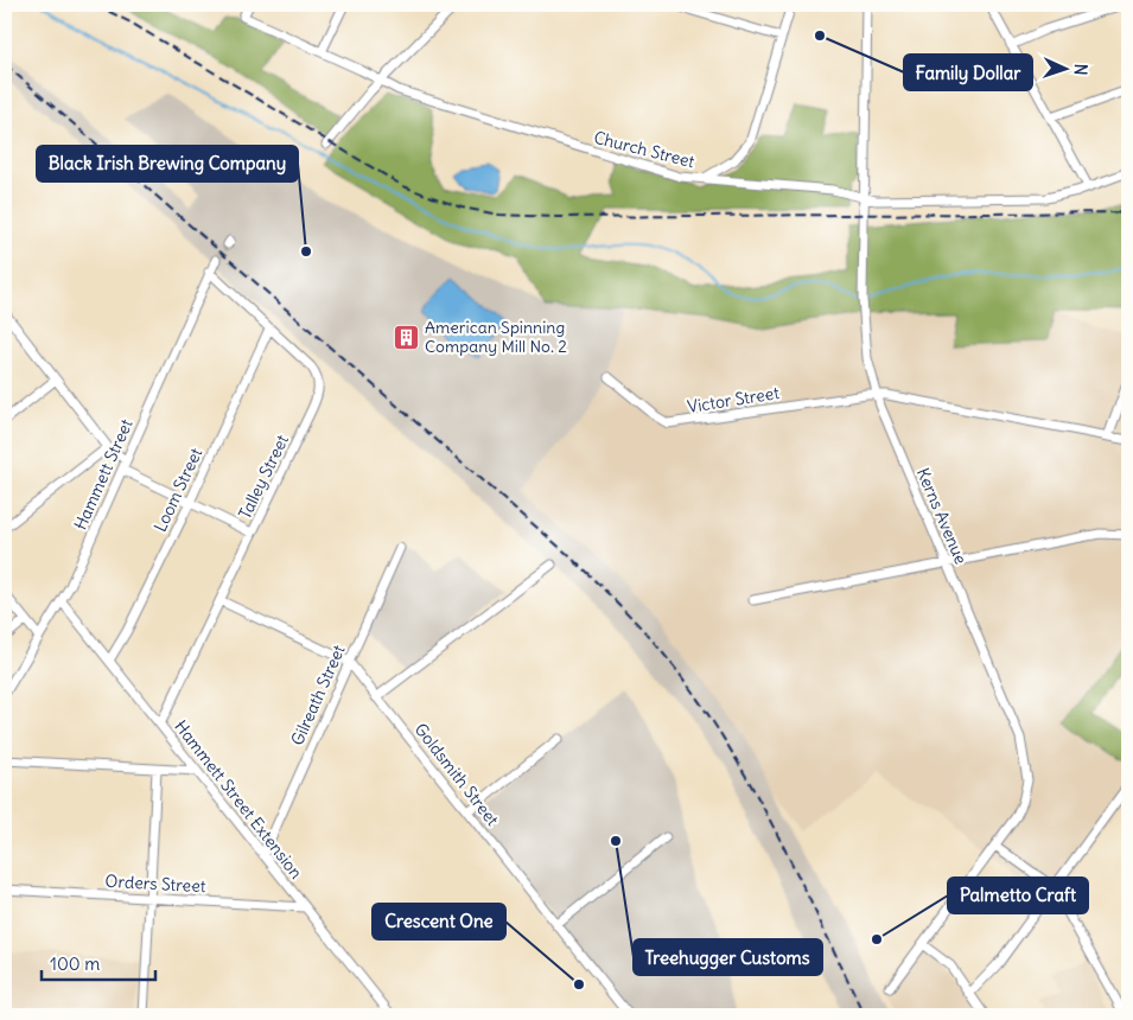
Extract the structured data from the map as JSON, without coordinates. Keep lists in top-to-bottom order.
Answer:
{
  "streets": {
    "street": [
      "Church Street",
      "Victor Street",
      "Hammett Street",
      "Talley Street",
      "Loom Street",
      "Kerns Avenue",
      "Gilreath Street",
      "Goldsmith Street",
      "Hammett Street Extension",
      "Orders Street"
    ]
  },
  "crossings": [
    ["Church Street", "Kerns Avenue"],
    ["Victor Street", "Kerns Avenue"],
    ["Hammett Street", "Talley Street"],
    ["Hammett Street", "Hammett Street Extension"],
    ["Talley Street", "Loom Street"],
    ["Talley Street", "Goldsmith Street"],
    ["Talley Street", "Hammett Street Extension"],
    ["Loom Street", "Hammett Street Extension"],
    ["Gilreath Street", "Goldsmith Street"],
    ["Gilreath Street", "Hammett Street Extension"],
    ["Hammett Street Extension", "Orders Street"]
  ],
  "places": {
    "other": [
      "Family Dollar",
      "Black Irish Brewing Company",
      "Treehugger Customs",
      "Palmetto Craft",
      "Crescent One"
    ],
    "building": ["American Spinning Company Mill No. 2"]
  },
  "scale_bar": "100 m",
  "north": "right"
}
